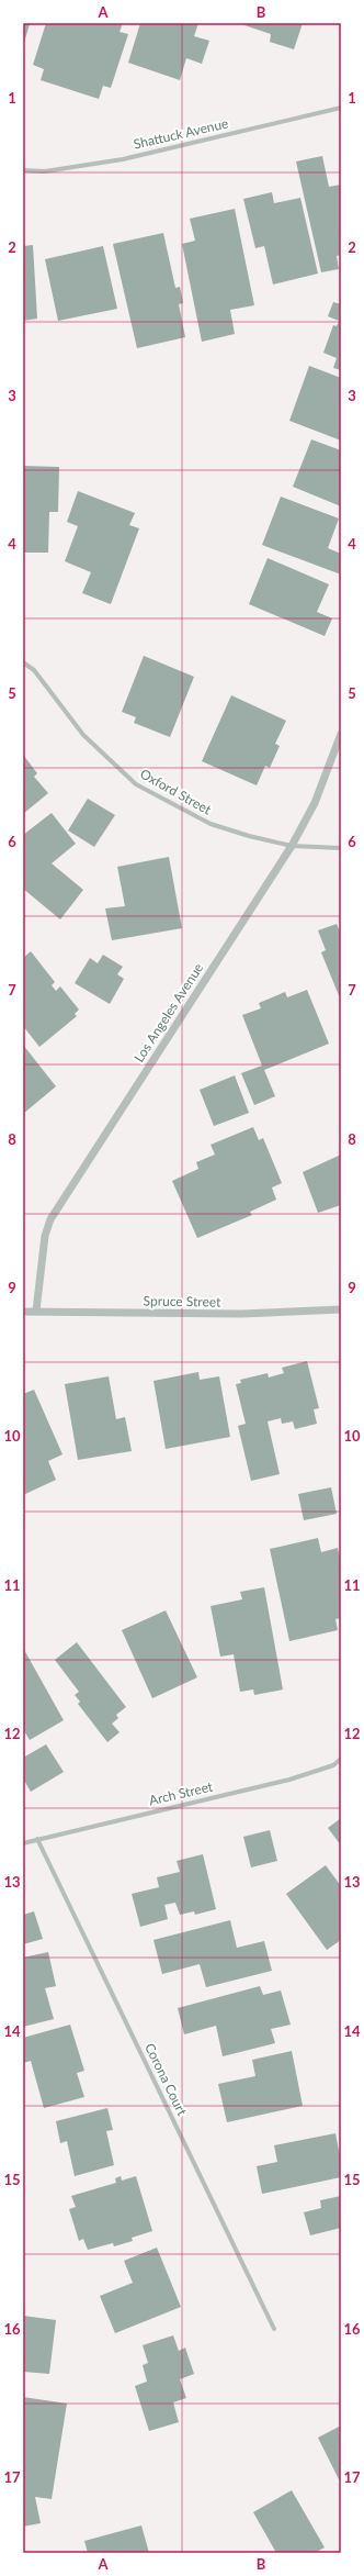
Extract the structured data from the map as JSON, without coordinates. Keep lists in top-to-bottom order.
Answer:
{
  "streets": {
    "street": [
      "Shattuck Avenue",
      "Oxford Street",
      "Los Angeles Avenue",
      "Spruce Street",
      "Arch Street",
      "Corona Court"
    ]
  },
  "crossings": [
    ["Oxford Street", "Los Angeles Avenue"],
    ["Los Angeles Avenue", "Spruce Street"],
    ["Arch Street", "Corona Court"]
  ],
  "grid": {
    "columns": ["A", "B"],
    "rows": [
      "1",
      "2",
      "3",
      "4",
      "5",
      "6",
      "7",
      "8",
      "9",
      "10",
      "11",
      "12",
      "13",
      "14",
      "15",
      "16",
      "17"
    ]
  }
}
